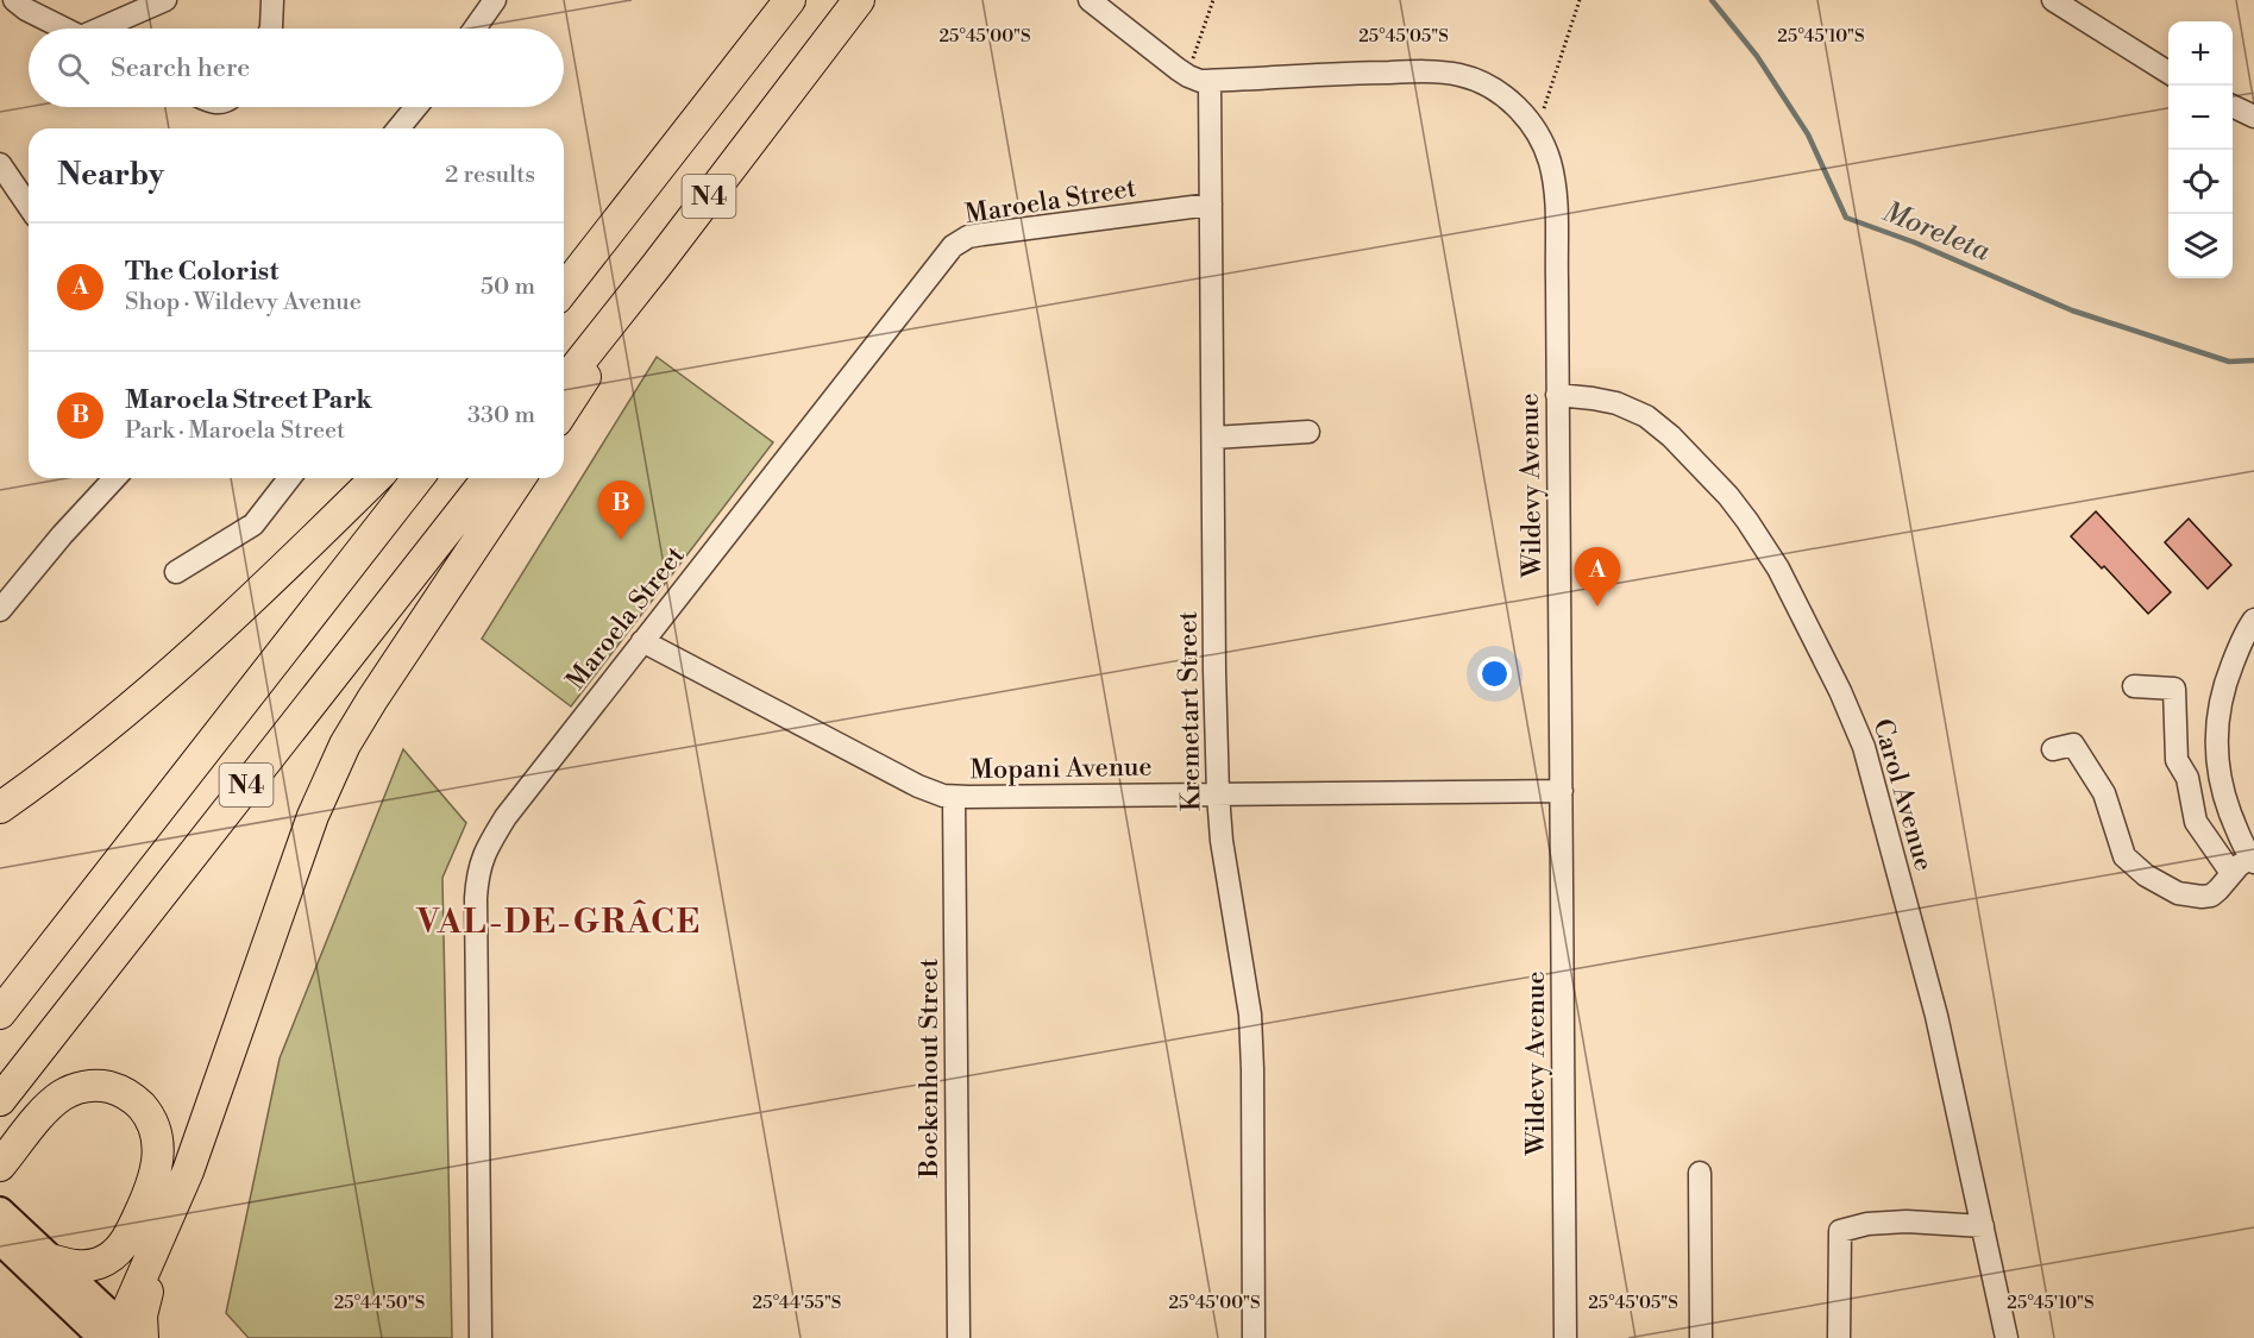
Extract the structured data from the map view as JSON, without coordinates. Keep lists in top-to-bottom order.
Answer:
{
  "streets": {
    "highway": ["N4"],
    "street": [
      "Maroela Street",
      "Wildevy Avenue",
      "Kremetart Street",
      "Mopani Avenue",
      "Carol Avenue",
      "Boekenhout Street"
    ]
  },
  "crossings": [
    ["Maroela Street", "Kremetart Street"],
    ["Maroela Street", "Mopani Avenue"],
    ["Wildevy Avenue", "Kremetart Street"],
    ["Wildevy Avenue", "Mopani Avenue"],
    ["Wildevy Avenue", "Carol Avenue"],
    ["Kremetart Street", "Mopani Avenue"],
    ["Mopani Avenue", "Boekenhout Street"]
  ],
  "districts": ["VAL-DE-GRÂCE"],
  "water": ["Moreleta"],
  "page": {
    "map_buttons": ["+", "−"],
    "search": "Search here",
    "heading": ["Nearby", "2 results"],
    "list": [
      {
        "mark": "A",
        "name": "The Colorist",
        "note": "Shop · Wildevy Avenue",
        "value": "50 m"
      },
      {
        "mark": "B",
        "name": "Maroela Street Park",
        "note": "Park · Maroela Street",
        "value": "330 m"
      }
    ],
    "pins": ["B", "A"]
  },
  "coordinates": [
    "25°45'00\"S",
    "25°45'05\"S",
    "25°45'10\"S",
    "25°44'50\"S",
    "25°44'55\"S"
  ]
}
